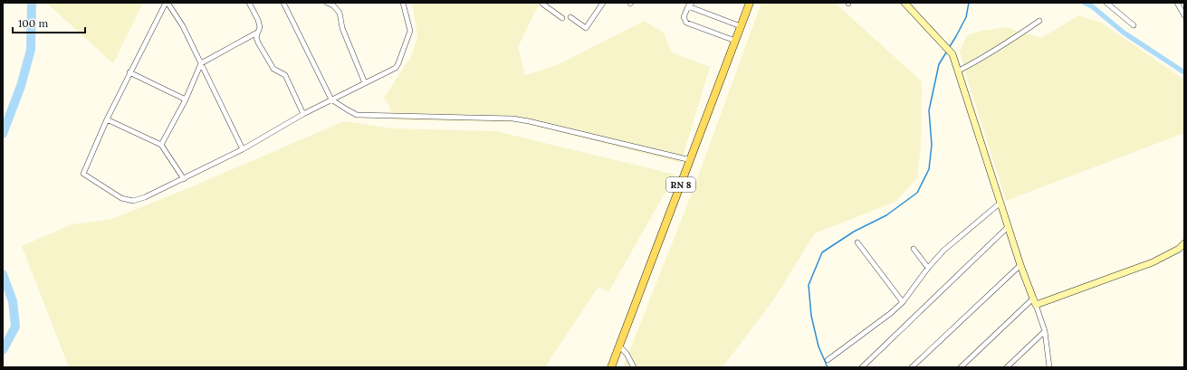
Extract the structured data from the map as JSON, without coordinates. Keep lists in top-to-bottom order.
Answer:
{
  "streets": {
    "main road": ["RN 8"]
  },
  "scale_bar": "100 m"
}
